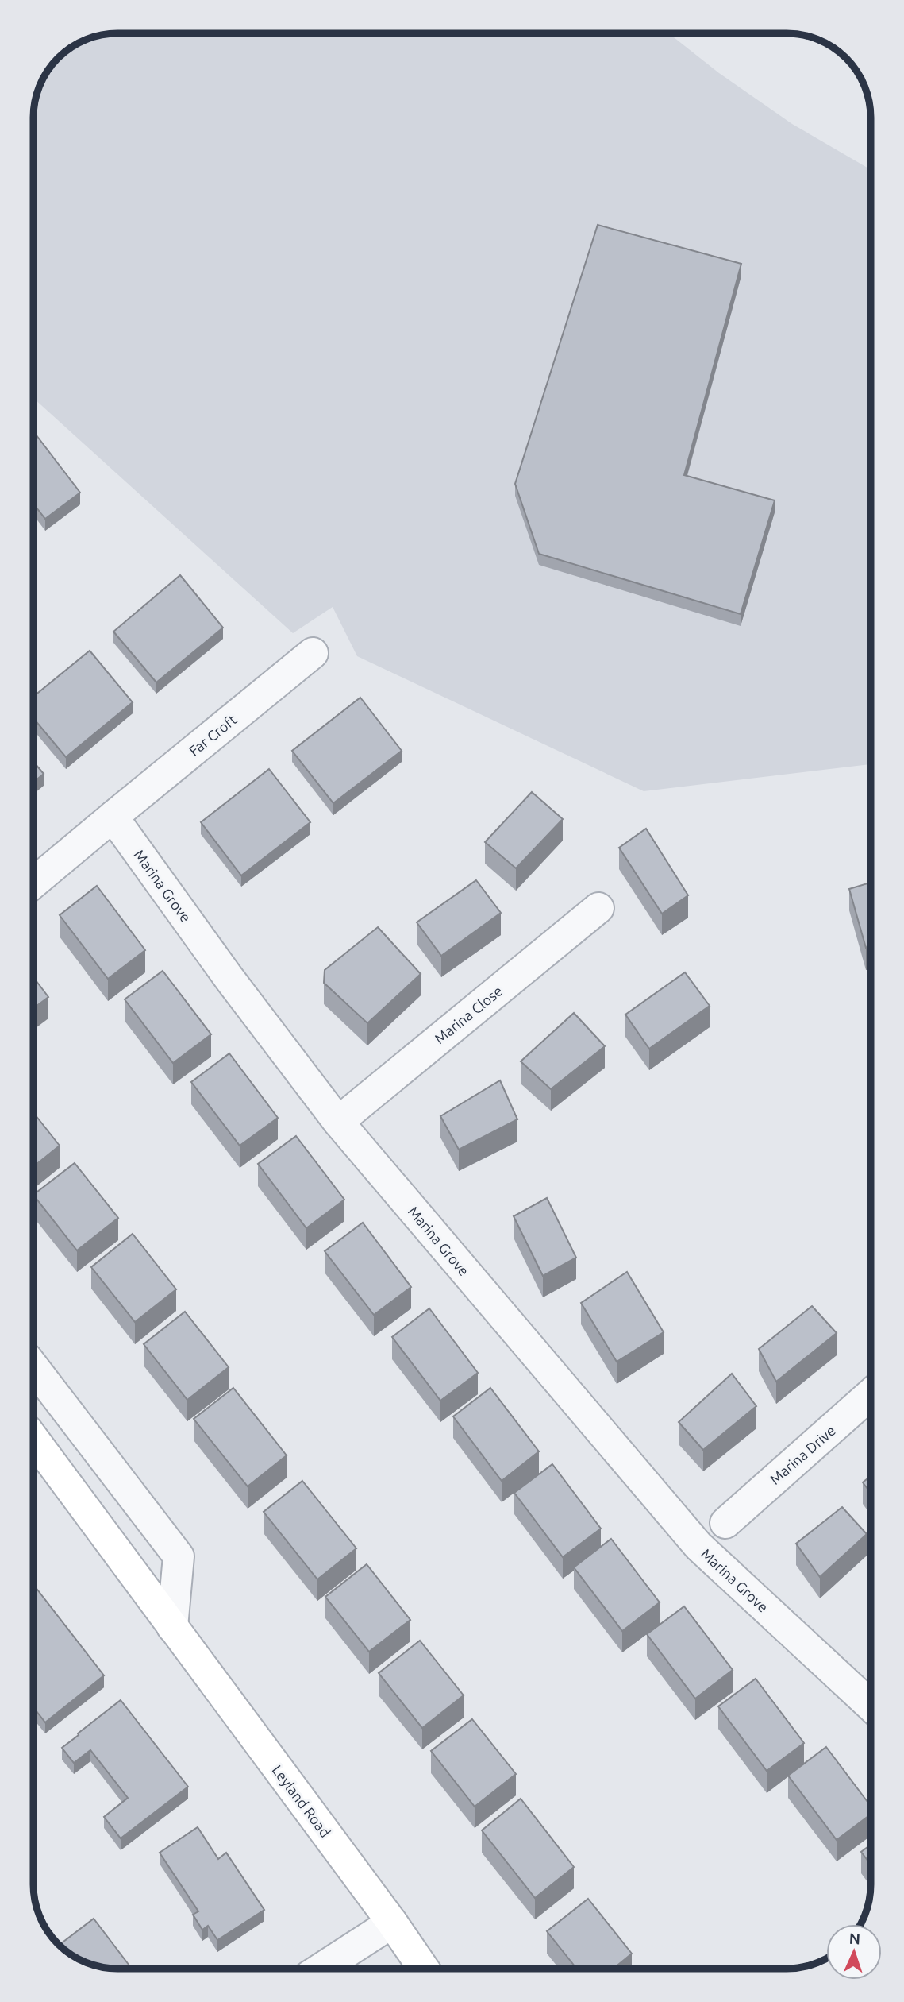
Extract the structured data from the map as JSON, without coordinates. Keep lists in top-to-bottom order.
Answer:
{
  "streets": {
    "main road": ["Leyland Road"],
    "street": [
      "Far Croft",
      "Marina Grove",
      "Marina Close",
      "Marina Drive"
    ]
  },
  "crossings": [
    ["Far Croft", "Marina Grove"],
    ["Marina Grove", "Marina Close"]
  ],
  "north": "top"
}
